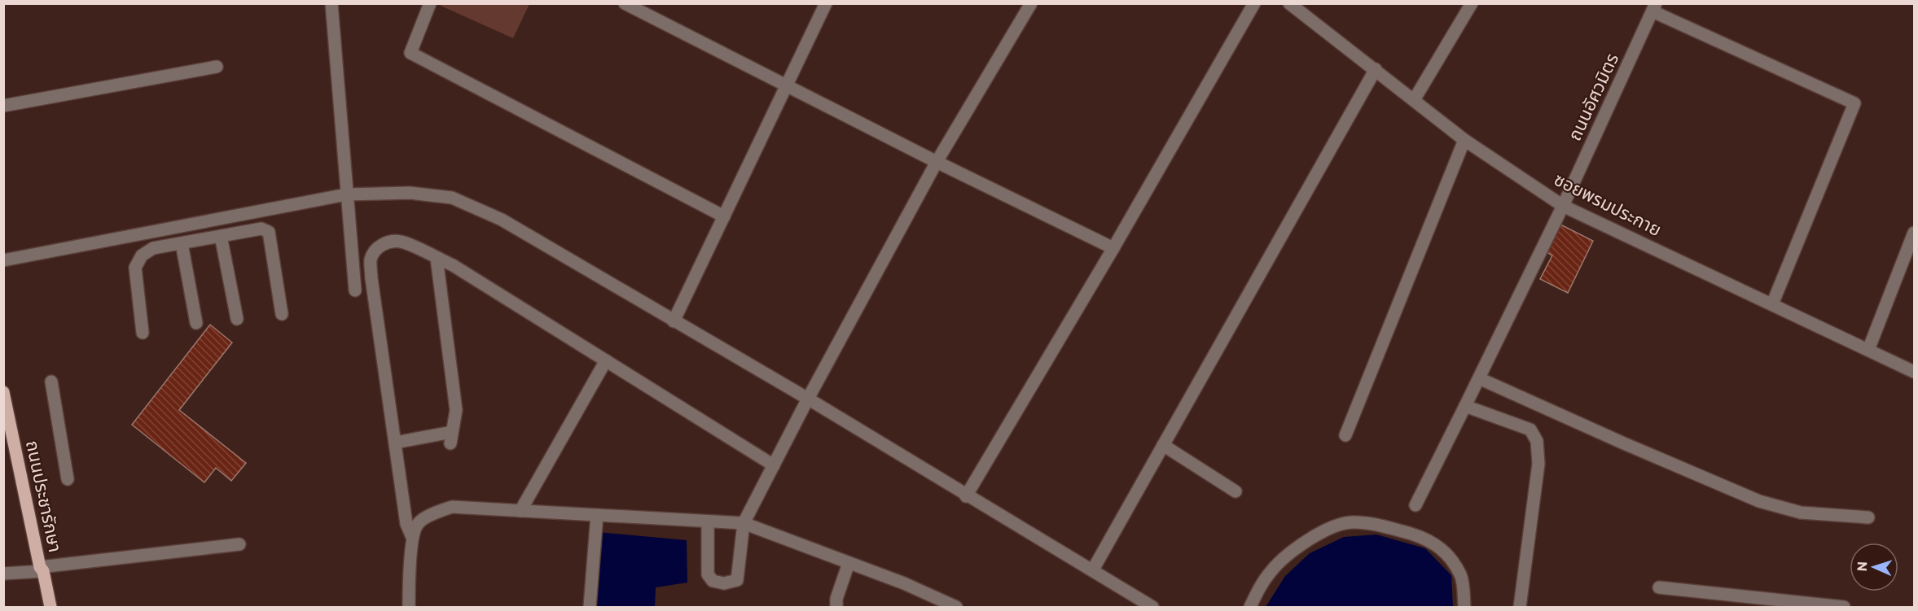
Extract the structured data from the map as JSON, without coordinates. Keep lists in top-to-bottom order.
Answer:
{
  "streets": {
    "main road": ["ถนนประชารักษา"],
    "street": ["ถนนอัศวมิตร", "ซอยพรมประกาย"]
  },
  "crossings": [
    ["ถนนอัศวมิตร", "ซอยพรมประกาย"]
  ],
  "north": "left"
}
